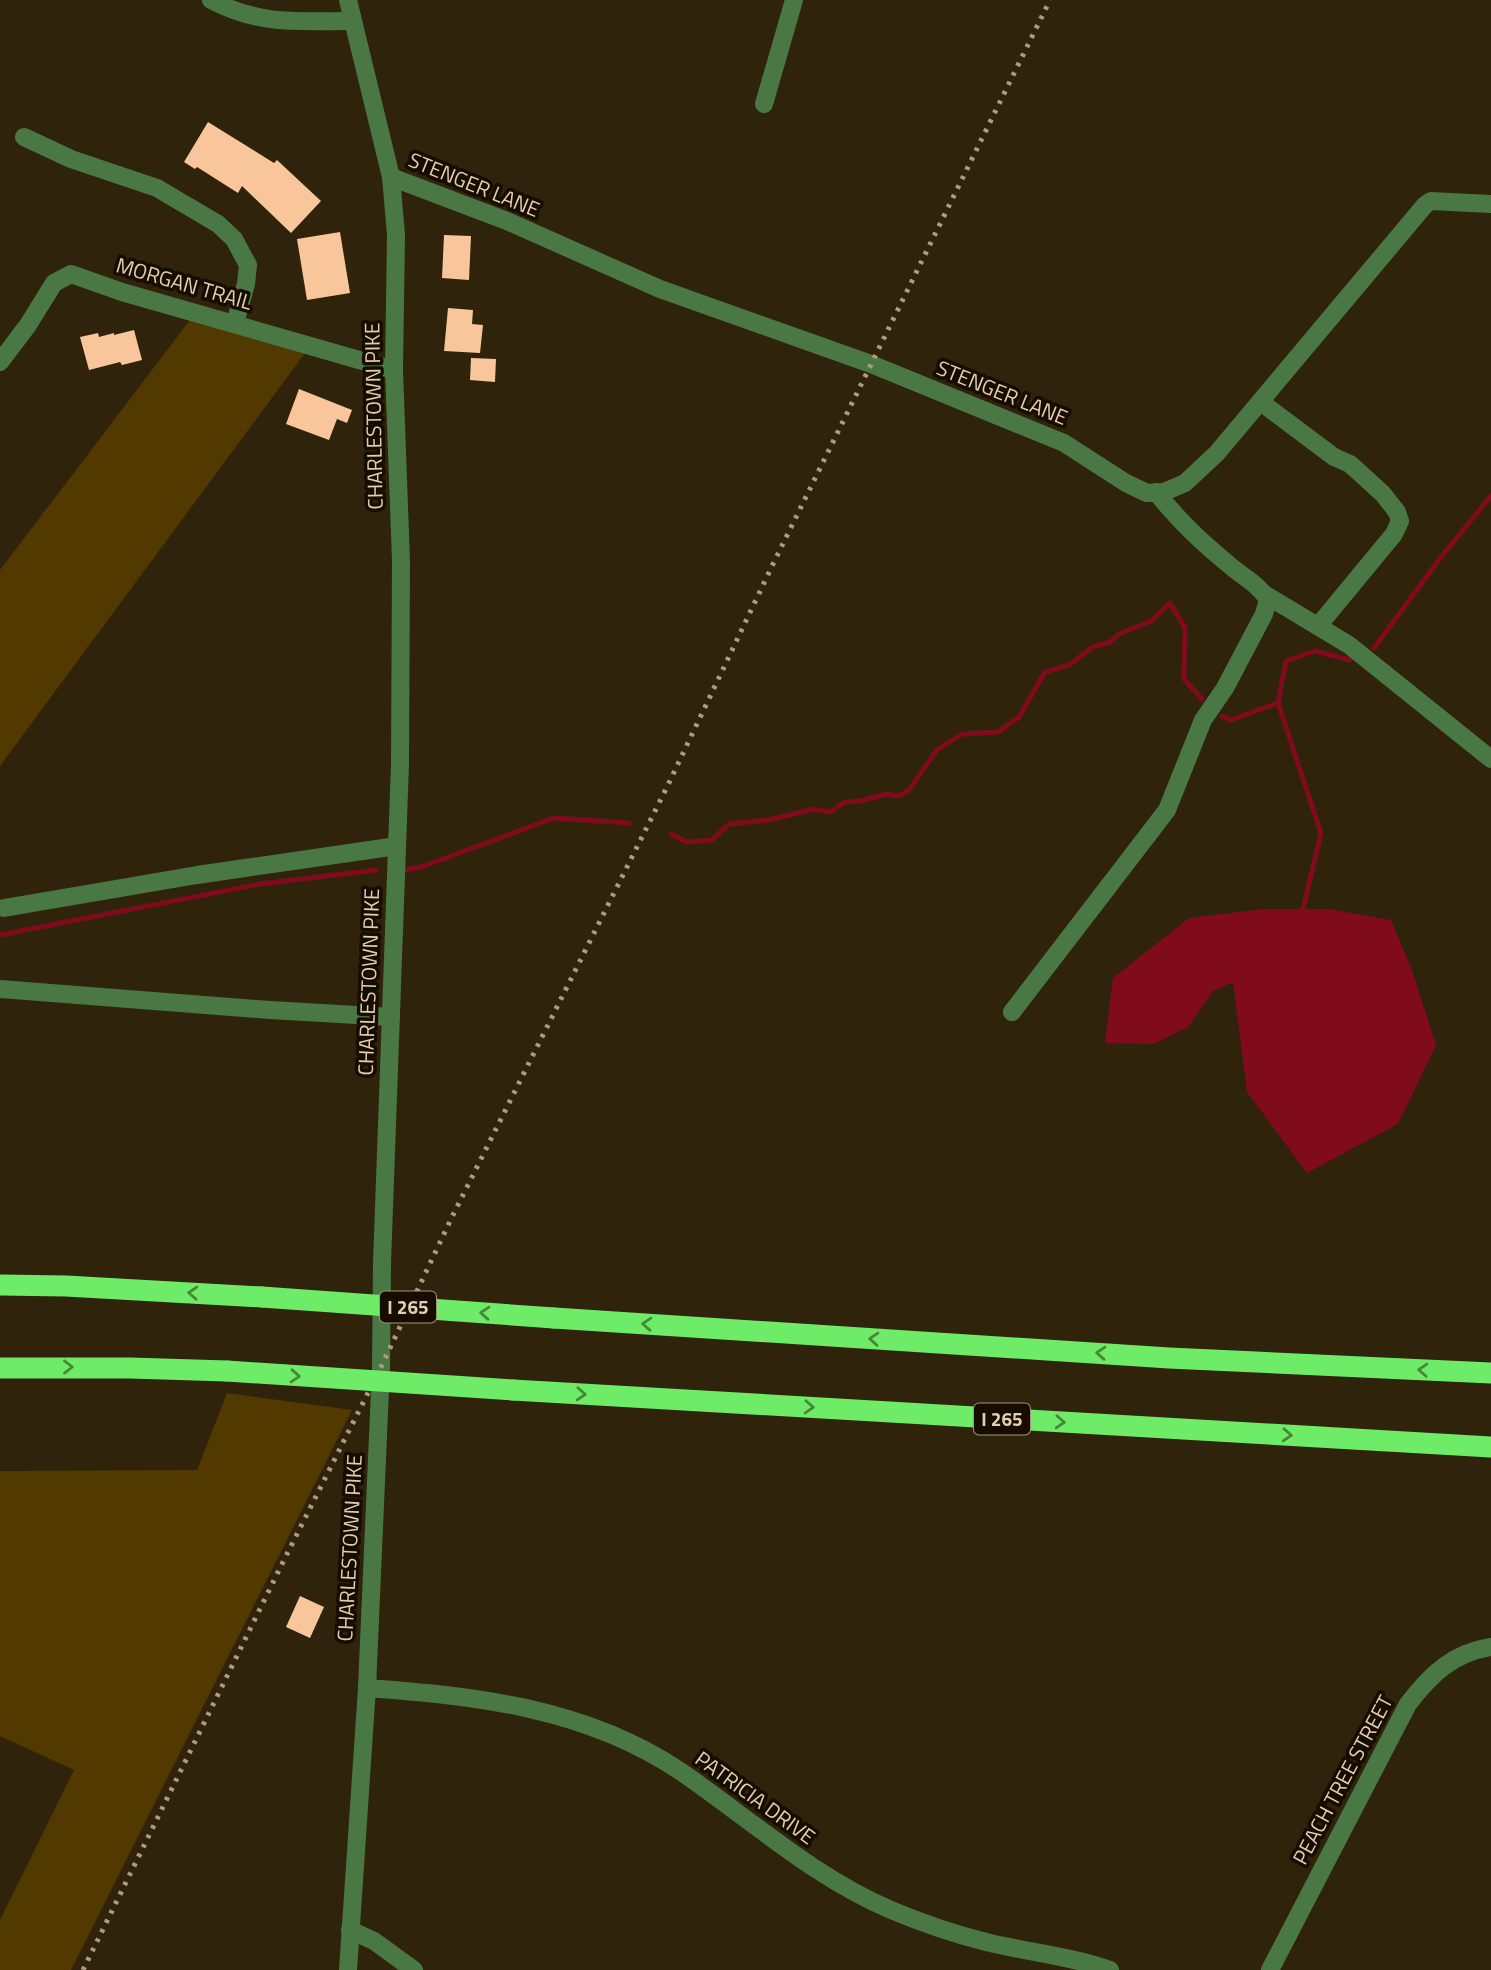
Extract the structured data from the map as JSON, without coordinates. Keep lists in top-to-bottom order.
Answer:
{
  "streets": {
    "highway": ["I 265"],
    "street": [
      "STENGER LANE",
      "MORGAN TRAIL",
      "CHARLESTOWN PIKE",
      "PEACH TREE STREET",
      "PATRICIA DRIVE"
    ]
  },
  "crossings": [
    ["STENGER LANE", "CHARLESTOWN PIKE"],
    ["MORGAN TRAIL", "CHARLESTOWN PIKE"],
    ["CHARLESTOWN PIKE", "PATRICIA DRIVE"]
  ]
}
